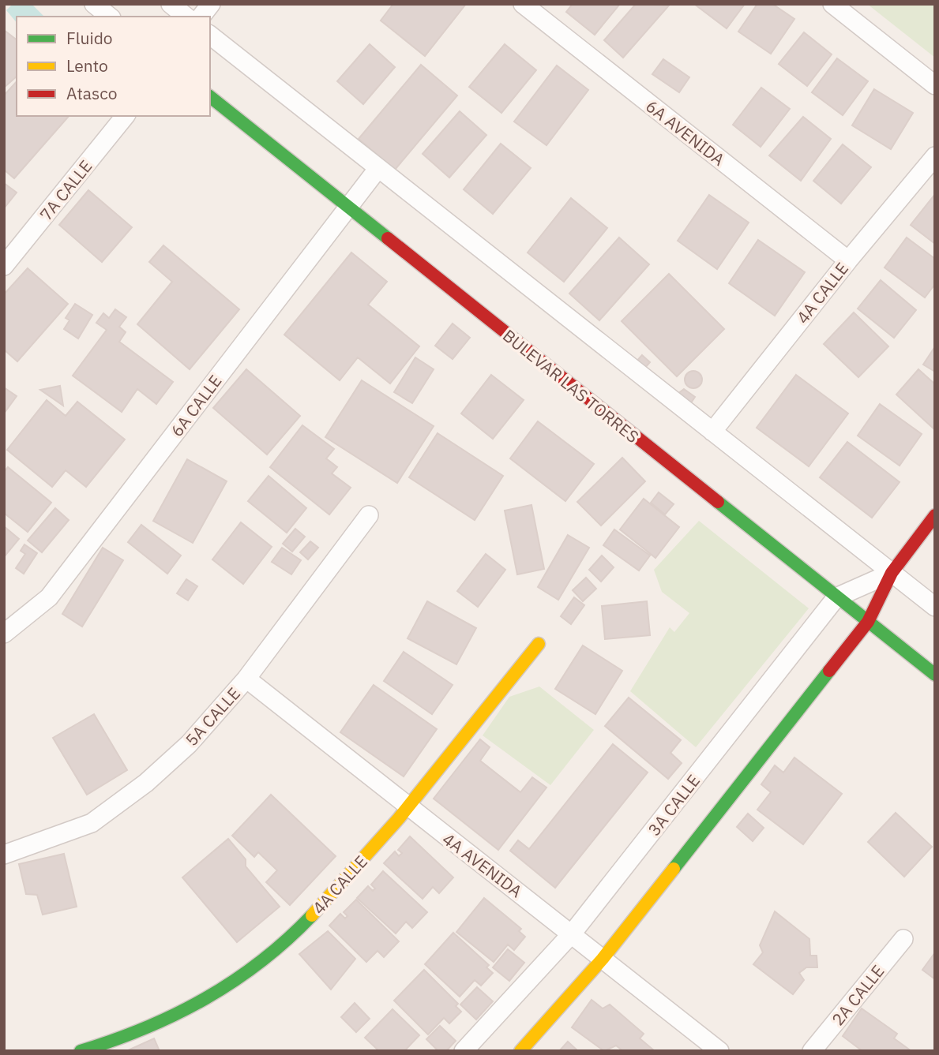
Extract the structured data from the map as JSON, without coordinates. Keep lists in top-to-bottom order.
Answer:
{
  "streets": {
    "street": [
      "6A AVENIDA",
      "7A CALLE",
      "4A CALLE",
      "BULEVAR LAS TORRES",
      "6A CALLE",
      "5A CALLE",
      "3A CALLE",
      "4A AVENIDA",
      "2A CALLE"
    ]
  },
  "crossings": [
    ["6A AVENIDA", "4A CALLE"],
    ["4A CALLE", "4A AVENIDA"],
    ["BULEVAR LAS TORRES", "6A CALLE"],
    ["BULEVAR LAS TORRES", "3A CALLE"],
    ["5A CALLE", "4A AVENIDA"],
    ["3A CALLE", "4A AVENIDA"]
  ],
  "legend": ["Fluido", "Lento", "Atasco"]
}
